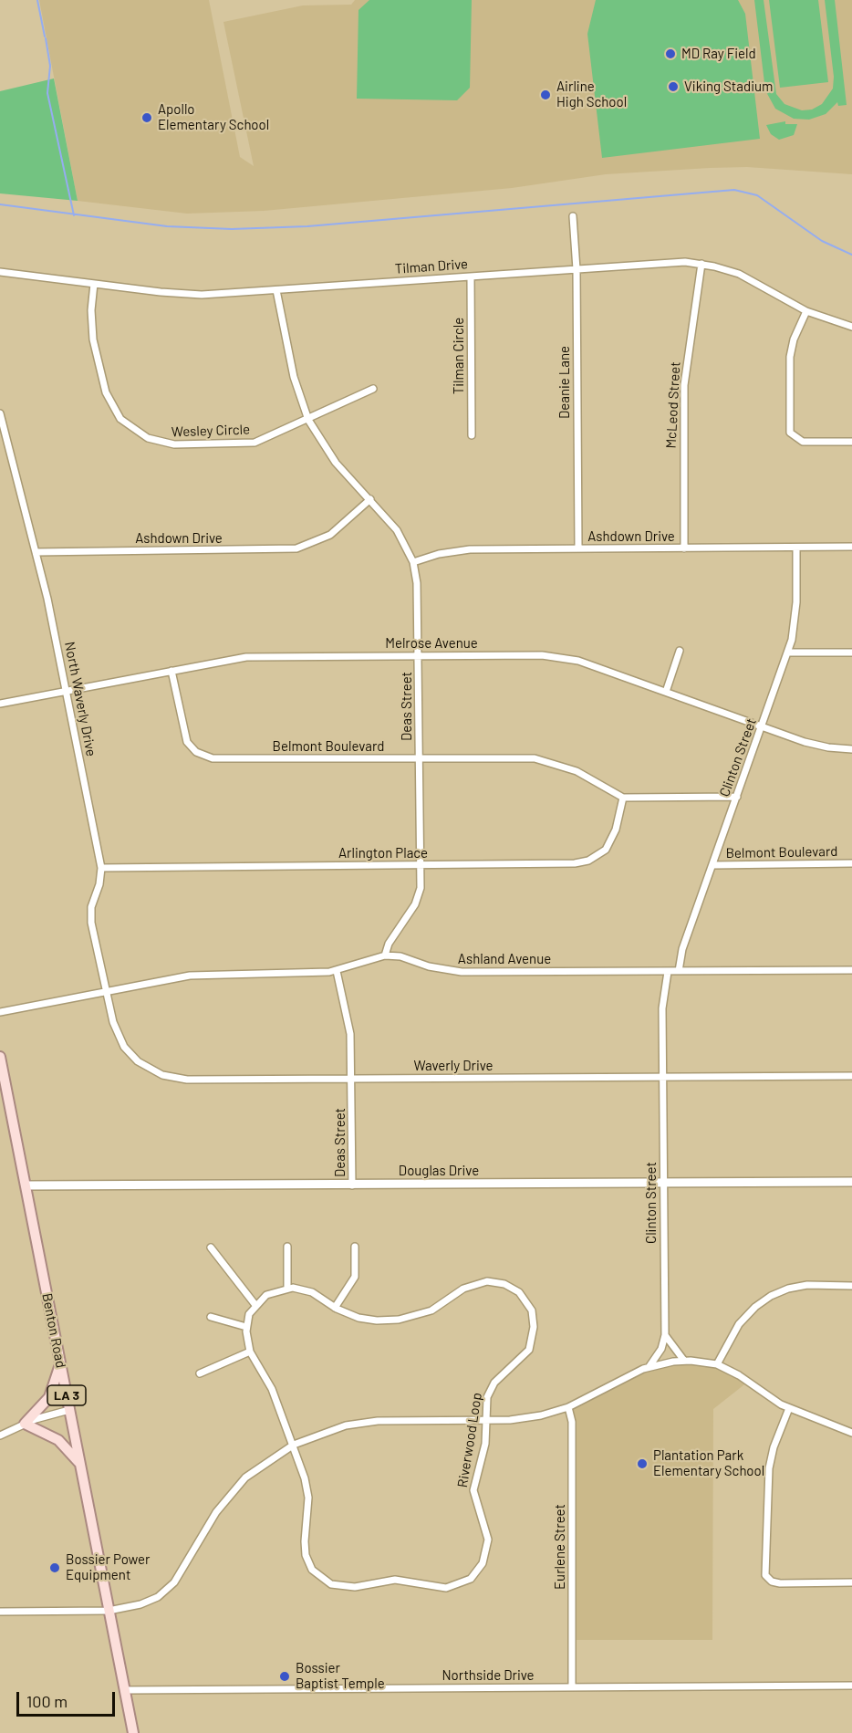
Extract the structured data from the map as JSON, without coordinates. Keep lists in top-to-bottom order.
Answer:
{
  "streets": {
    "main road": ["Benton Road", "LA 3"],
    "street": [
      "Tilman Drive",
      "Tilman Circle",
      "Deanie Lane",
      "McLeod Street",
      "Wesley Circle",
      "Ashdown Drive",
      "Melrose Avenue",
      "North Waverly Drive",
      "Deas Street",
      "Belmont Boulevard",
      "Clinton Street",
      "Arlington Place",
      "Ashland Avenue",
      "Waverly Drive",
      "Douglas Drive",
      "Riverwood Loop",
      "Eurlene Street",
      "Northside Drive"
    ]
  },
  "crossings": [
    ["Tilman Drive", "Tilman Circle"],
    ["Tilman Drive", "Deanie Lane"],
    ["Tilman Drive", "McLeod Street"],
    ["Tilman Drive", "Wesley Circle"],
    ["Tilman Drive", "Deas Street"],
    ["Deanie Lane", "Ashdown Drive"],
    ["McLeod Street", "Ashdown Drive"],
    ["Wesley Circle", "Deas Street"],
    ["Ashdown Drive", "North Waverly Drive"],
    ["Ashdown Drive", "Deas Street"],
    ["Ashdown Drive", "Clinton Street"],
    ["Melrose Avenue", "North Waverly Drive"],
    ["Melrose Avenue", "Deas Street"],
    ["Melrose Avenue", "Belmont Boulevard"],
    ["Melrose Avenue", "Clinton Street"],
    ["North Waverly Drive", "Arlington Place"],
    ["North Waverly Drive", "Ashland Avenue"],
    ["North Waverly Drive", "Waverly Drive"],
    ["Deas Street", "Belmont Boulevard"],
    ["Deas Street", "Arlington Place"],
    ["Deas Street", "Ashland Avenue"],
    ["Deas Street", "Waverly Drive"],
    ["Deas Street", "Douglas Drive"],
    ["Belmont Boulevard", "Clinton Street"],
    ["Belmont Boulevard", "Arlington Place"],
    ["Clinton Street", "Ashland Avenue"],
    ["Clinton Street", "Waverly Drive"],
    ["Clinton Street", "Douglas Drive"],
    ["Ashland Avenue", "Waverly Drive"],
    ["Douglas Drive", "Benton Road"],
    ["Benton Road", "Northside Drive"],
    ["Eurlene Street", "Northside Drive"]
  ],
  "places": [
    "MD Ray Field",
    "Viking Stadium",
    "Airline High School",
    "Apollo Elementary School",
    "Plantation Park Elementary School",
    "Bossier Power Equipment",
    "Bossier Baptist Temple"
  ],
  "scale_bar": "100 m"
}
